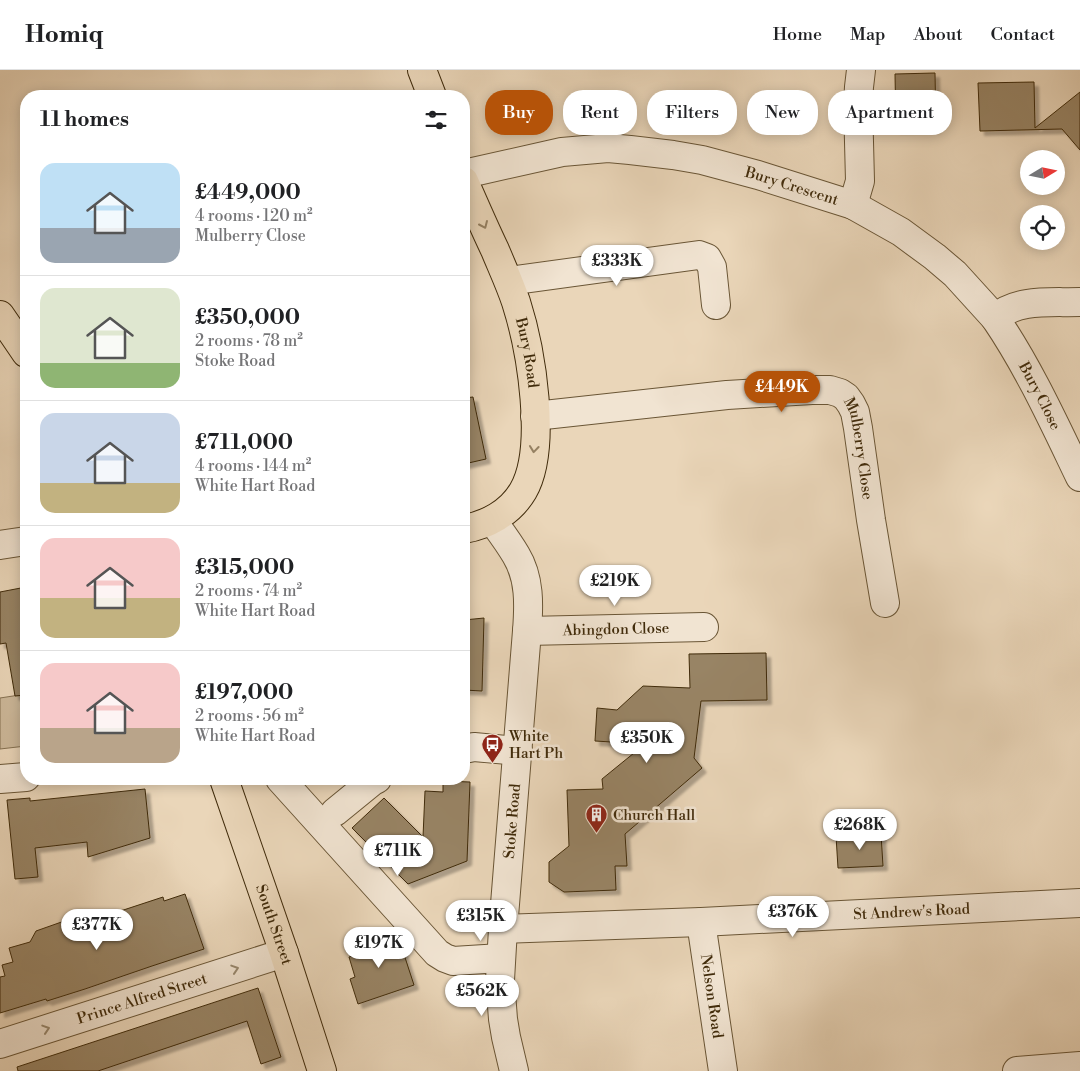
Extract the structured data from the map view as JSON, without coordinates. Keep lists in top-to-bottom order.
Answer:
{
  "streets": {
    "main road": ["Bury Road", "South Street"],
    "street": [
      "Bury Crescent",
      "Bury Close",
      "Mulberry Close",
      "Abingdon Close",
      "Stoke Road",
      "St Andrew's Road",
      "Nelson Road",
      "Prince Alfred Street"
    ]
  },
  "crossings": [
    ["Bury Crescent", "Bury Close"],
    ["Bury Road", "Mulberry Close"],
    ["Bury Road", "Stoke Road"],
    ["Abingdon Close", "Stoke Road"],
    ["Stoke Road", "St Andrew's Road"],
    ["St Andrew's Road", "Nelson Road"],
    ["South Street", "Prince Alfred Street"]
  ],
  "one_way": ["Bury Road", "Prince Alfred Street"],
  "places": {
    "bus stop": ["White Hart Ph"],
    "building": ["Church Hall"]
  },
  "north": "right",
  "page": {
    "header": "Homiq",
    "nav": [
      "Home",
      "Map",
      "About",
      "Contact"
    ],
    "chip": [
      "Buy",
      "Rent",
      "Filters",
      "New",
      "Apartment"
    ],
    "heading": "11 homes",
    "list": [
      {
        "name": "£449,000",
        "note": "4 rooms · 120 m² · Mulberry Close"
      },
      {
        "name": "£350,000",
        "note": "2 rooms · 78 m² · Stoke Road"
      },
      {
        "name": "£711,000",
        "note": "4 rooms · 144 m² · White Hart Road"
      },
      {
        "name": "£315,000",
        "note": "2 rooms · 74 m² · White Hart Road"
      },
      {
        "name": "£197,000",
        "note": "2 rooms · 56 m² · White Hart Road"
      }
    ],
    "price": [
      "£333K",
      "£449K",
      "£219K",
      "£350K",
      "£268K",
      "£711K",
      "£376K",
      "£315K",
      "£377K",
      "£197K",
      "£562K"
    ]
  }
}
